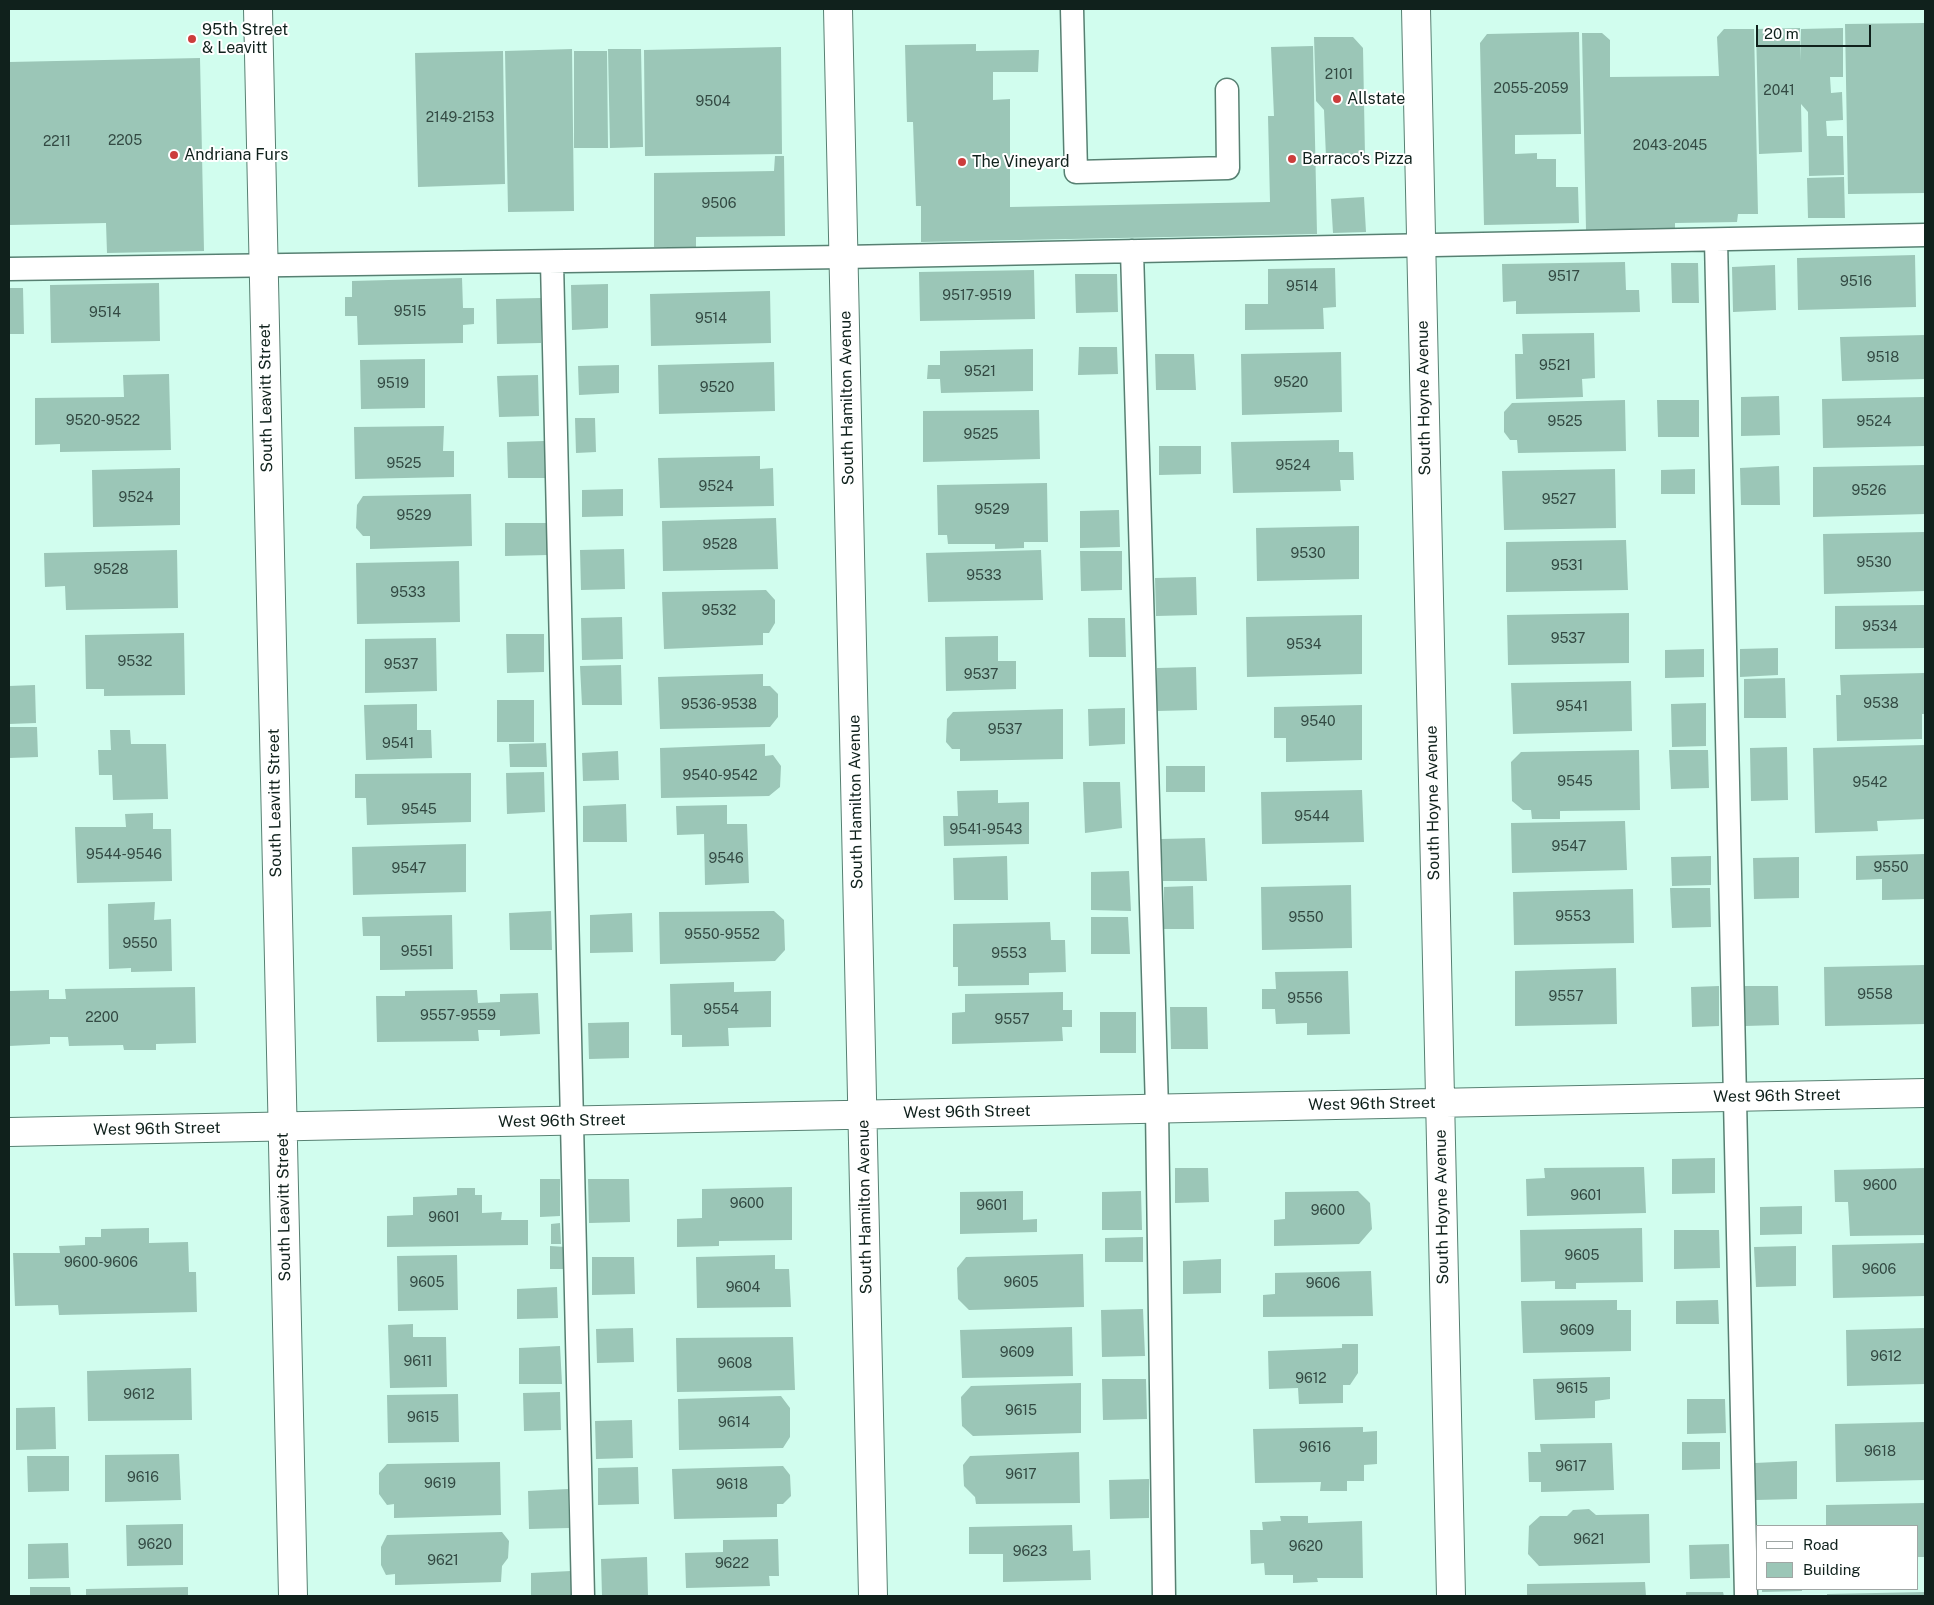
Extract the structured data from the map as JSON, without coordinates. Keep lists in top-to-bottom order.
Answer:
{
  "streets": {
    "street": [
      "South Leavitt Street",
      "South Hamilton Avenue",
      "South Hoyne Avenue",
      "West 96th Street"
    ]
  },
  "crossings": [
    ["South Leavitt Street", "West 96th Street"],
    ["South Hamilton Avenue", "West 96th Street"],
    ["South Hoyne Avenue", "West 96th Street"]
  ],
  "places": [
    "95th Street & Leavitt",
    "Allstate",
    "Andriana Furs",
    "Barraco's Pizza",
    "The Vineyard"
  ],
  "house_numbers": [
    "2101",
    "2055-2059",
    "2041",
    "9504",
    "2149-2153",
    "2205",
    "2211",
    "2043-2045",
    "9506",
    "9517",
    "9516",
    "9514",
    "9517-9519",
    "9515",
    "9514",
    "9514",
    "9518",
    "9521",
    "9521",
    "9520",
    "9519",
    "9520",
    "9520-9522",
    "9525",
    "9524",
    "9525",
    "9525",
    "9524",
    "9524",
    "9526",
    "9524",
    "9527",
    "9529",
    "9529",
    "9528",
    "9530",
    "9530",
    "9531",
    "9528",
    "9533",
    "9533",
    "9532",
    "9534",
    "9537",
    "9534",
    "9532",
    "9537",
    "9537",
    "9538",
    "9536-9538",
    "9541",
    "9540",
    "9537",
    "9541",
    "9540-9542",
    "9545",
    "9542",
    "9545",
    "9544",
    "9541-9543",
    "9547",
    "9544-9546",
    "9546",
    "9550",
    "9547",
    "9553",
    "9550",
    "9550-9552",
    "9550",
    "9551",
    "9553",
    "9558",
    "9557",
    "9556",
    "9554",
    "9557-9559",
    "2200",
    "9557",
    "9600",
    "9601",
    "9600",
    "9601",
    "9600",
    "9601",
    "9605",
    "9600-9606",
    "9606",
    "9605",
    "9605",
    "9606",
    "9604",
    "9609",
    "9609",
    "9612",
    "9611",
    "9608",
    "9612",
    "9615",
    "9612",
    "9615",
    "9615",
    "9614",
    "9616",
    "9618",
    "9617",
    "9617",
    "9616",
    "9619",
    "9618",
    "9621",
    "9620",
    "9620",
    "9623",
    "9621",
    "9622"
  ],
  "legend": ["Road", "Building"],
  "scale_bar": "20 m"
}
